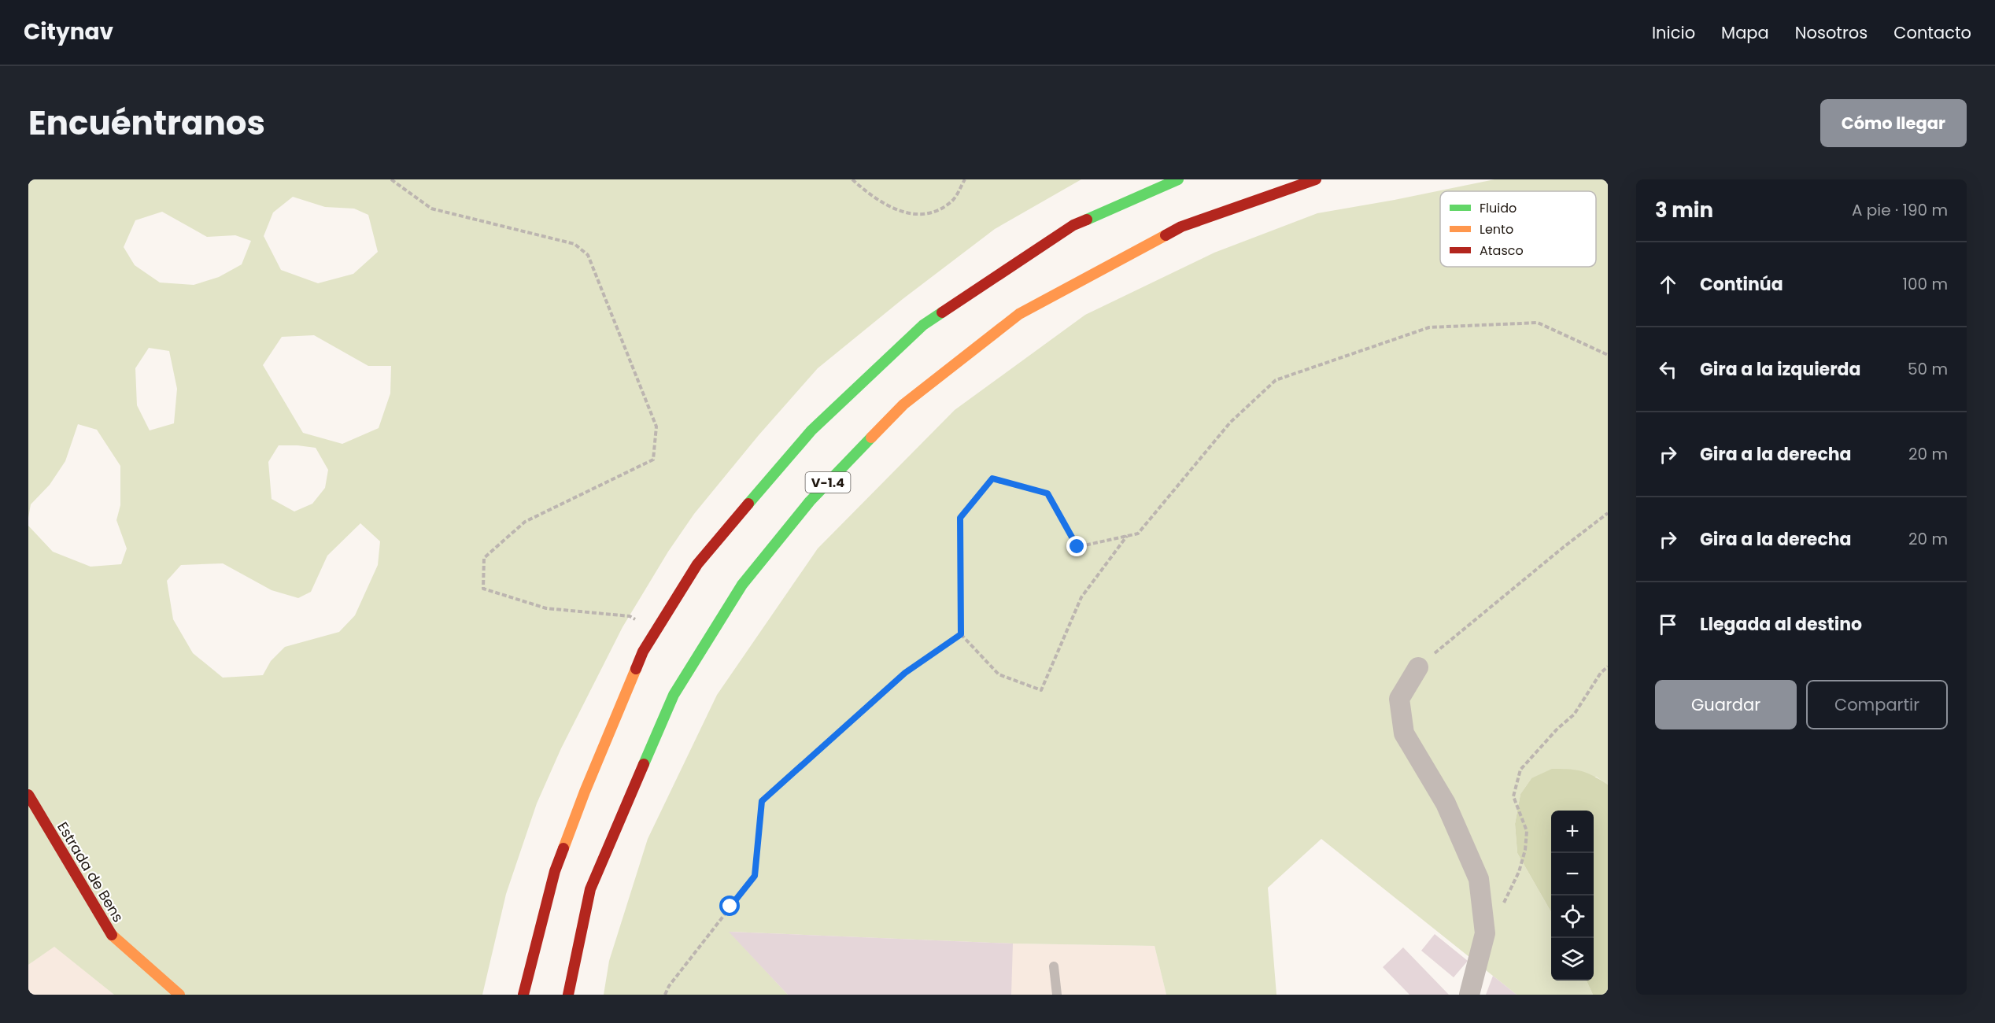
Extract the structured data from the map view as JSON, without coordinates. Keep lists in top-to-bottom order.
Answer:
{
  "streets": {
    "main road": ["V-1.4", "Estrada de Bens"]
  },
  "legend": ["Fluido", "Lento", "Atasco"],
  "page": {
    "header": "Citynav",
    "nav": [
      "Inicio",
      "Mapa",
      "Nosotros",
      "Contacto"
    ],
    "title": "Encuéntranos",
    "buttons": [
      "Cómo llegar",
      ["Guardar", "Compartir"]
    ],
    "heading": ["3 min", "A pie · 190 m"],
    "list": [
      ["Continúa", "100 m"],
      ["Gira a la izquierda", "50 m"],
      ["Gira a la derecha", "20 m"],
      ["Gira a la derecha", "20 m"],
      "Llegada al destino"
    ],
    "map_buttons": ["+", "−"]
  }
}
